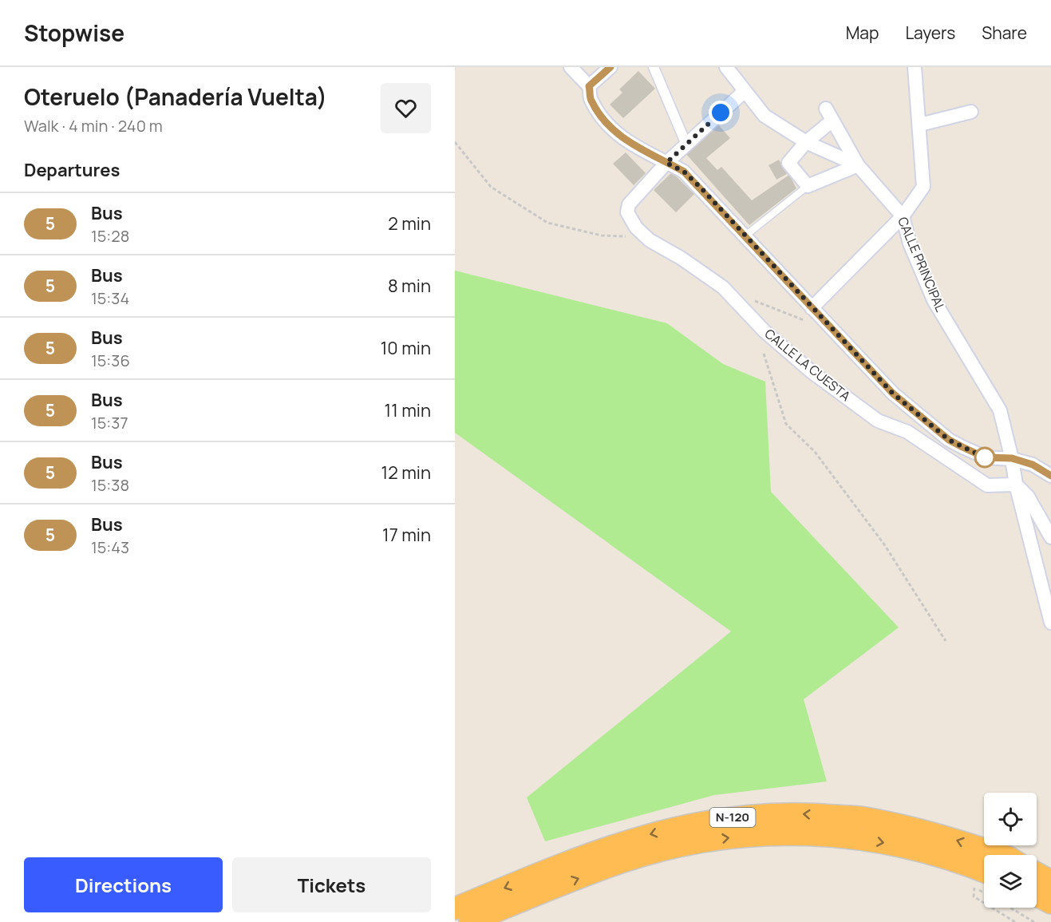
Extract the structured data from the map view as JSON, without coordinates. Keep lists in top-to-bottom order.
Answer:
{
  "streets": {
    "highway": ["N-120"],
    "street": ["CALLE PRINCIPAL", "CALLE LA CUESTA"]
  },
  "crossings": [
    ["CALLE PRINCIPAL", "CALLE LA CUESTA"]
  ],
  "lines": ["bus line 5"],
  "page": {
    "header": "Stopwise",
    "nav": ["Map", "Layers", "Share"],
    "heading": [
      ["Oteruelo (Panadería Vuelta)", "Walk · 4 min · 240 m"],
      "Departures"
    ],
    "list": [
      {
        "mark": "5",
        "name": "Bus",
        "note": "15:28",
        "value": "2 min"
      },
      {
        "mark": "5",
        "name": "Bus",
        "note": "15:34",
        "value": "8 min"
      },
      {
        "mark": "5",
        "name": "Bus",
        "note": "15:36",
        "value": "10 min"
      },
      {
        "mark": "5",
        "name": "Bus",
        "note": "15:37",
        "value": "11 min"
      },
      {
        "mark": "5",
        "name": "Bus",
        "note": "15:38",
        "value": "12 min"
      },
      {
        "mark": "5",
        "name": "Bus",
        "note": "15:43",
        "value": "17 min"
      }
    ],
    "buttons": ["Directions", "Tickets"]
  }
}
